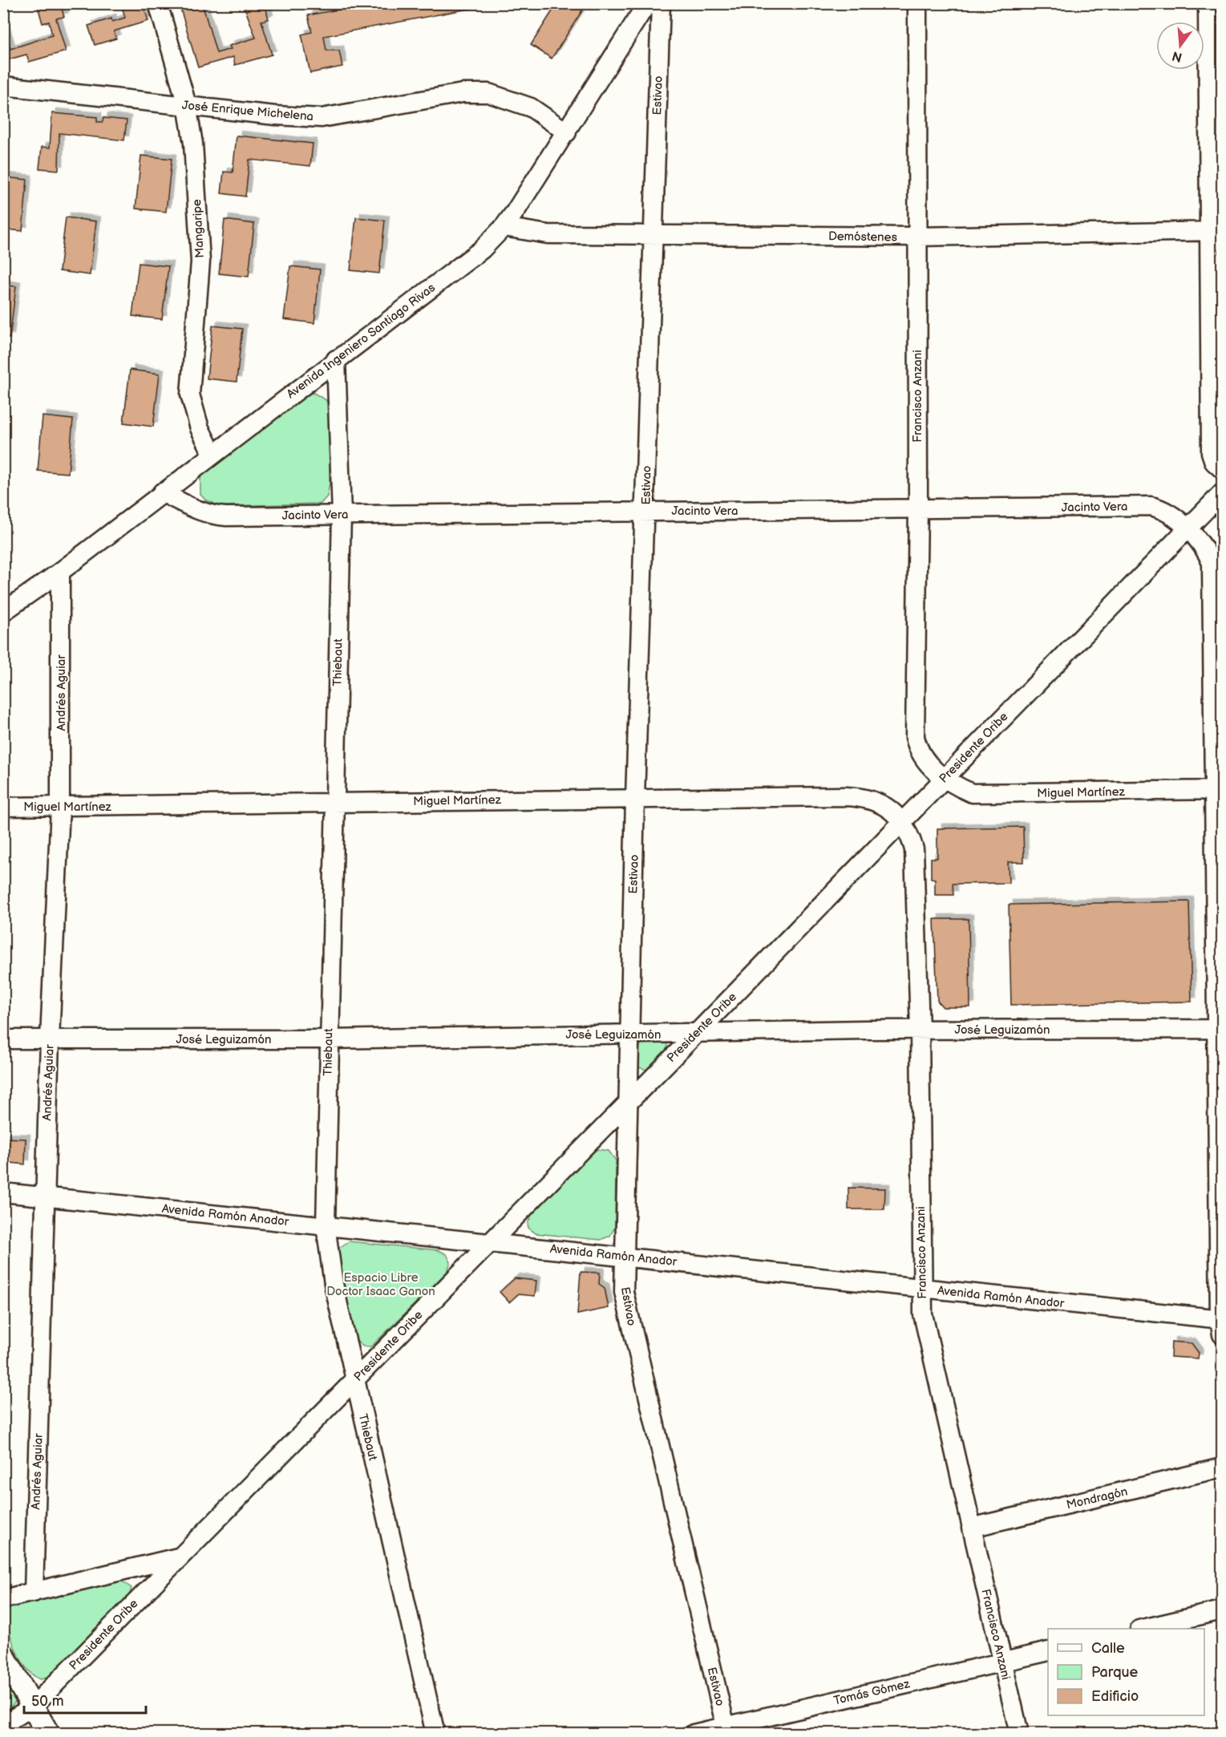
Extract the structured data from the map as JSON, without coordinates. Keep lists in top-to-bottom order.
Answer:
{
  "streets": {
    "street": [
      "Estivao",
      "José Enrique Michelena",
      "Mangaripe",
      "Demóstenes",
      "Avenida Ingeniero Santiago Rivas",
      "Francisco Anzani",
      "Jacinto Vera",
      "Thiebaut",
      "Andrés Aguiar",
      "Presidente Oribe",
      "Miguel Martínez",
      "José Leguizamón",
      "Avenida Ramón Anador",
      "Mondragón",
      "Tomás Gómez"
    ]
  },
  "crossings": [
    ["Estivao", "Demóstenes"],
    ["Estivao", "Jacinto Vera"],
    ["Estivao", "Presidente Oribe"],
    ["Estivao", "Miguel Martínez"],
    ["Estivao", "José Leguizamón"],
    ["Estivao", "Avenida Ramón Anador"],
    ["Estivao", "Tomás Gómez"],
    ["José Enrique Michelena", "Mangaripe"],
    ["José Enrique Michelena", "Avenida Ingeniero Santiago Rivas"],
    ["Mangaripe", "Avenida Ingeniero Santiago Rivas"],
    ["Demóstenes", "Avenida Ingeniero Santiago Rivas"],
    ["Demóstenes", "Francisco Anzani"],
    ["Avenida Ingeniero Santiago Rivas", "Jacinto Vera"],
    ["Avenida Ingeniero Santiago Rivas", "Thiebaut"],
    ["Avenida Ingeniero Santiago Rivas", "Andrés Aguiar"],
    ["Francisco Anzani", "Jacinto Vera"],
    ["Francisco Anzani", "Presidente Oribe"],
    ["Francisco Anzani", "Miguel Martínez"],
    ["Francisco Anzani", "José Leguizamón"],
    ["Francisco Anzani", "Avenida Ramón Anador"],
    ["Francisco Anzani", "Mondragón"],
    ["Francisco Anzani", "Tomás Gómez"],
    ["Jacinto Vera", "Thiebaut"],
    ["Jacinto Vera", "Presidente Oribe"],
    ["Jacinto Vera", "Miguel Martínez"],
    ["Jacinto Vera", "José Leguizamón"],
    ["Jacinto Vera", "Avenida Ramón Anador"],
    ["Thiebaut", "Presidente Oribe"],
    ["Thiebaut", "Miguel Martínez"],
    ["Thiebaut", "José Leguizamón"],
    ["Thiebaut", "Avenida Ramón Anador"],
    ["Andrés Aguiar", "Miguel Martínez"],
    ["Andrés Aguiar", "José Leguizamón"],
    ["Andrés Aguiar", "Avenida Ramón Anador"],
    ["Presidente Oribe", "Miguel Martínez"],
    ["Presidente Oribe", "José Leguizamón"],
    ["Presidente Oribe", "Avenida Ramón Anador"]
  ],
  "parks": ["Espacio Libre Doctor Isaac Ganon"],
  "legend": ["Calle", "Parque", "Edificio"],
  "scale_bar": "50 m",
  "north": "bottom"
}
